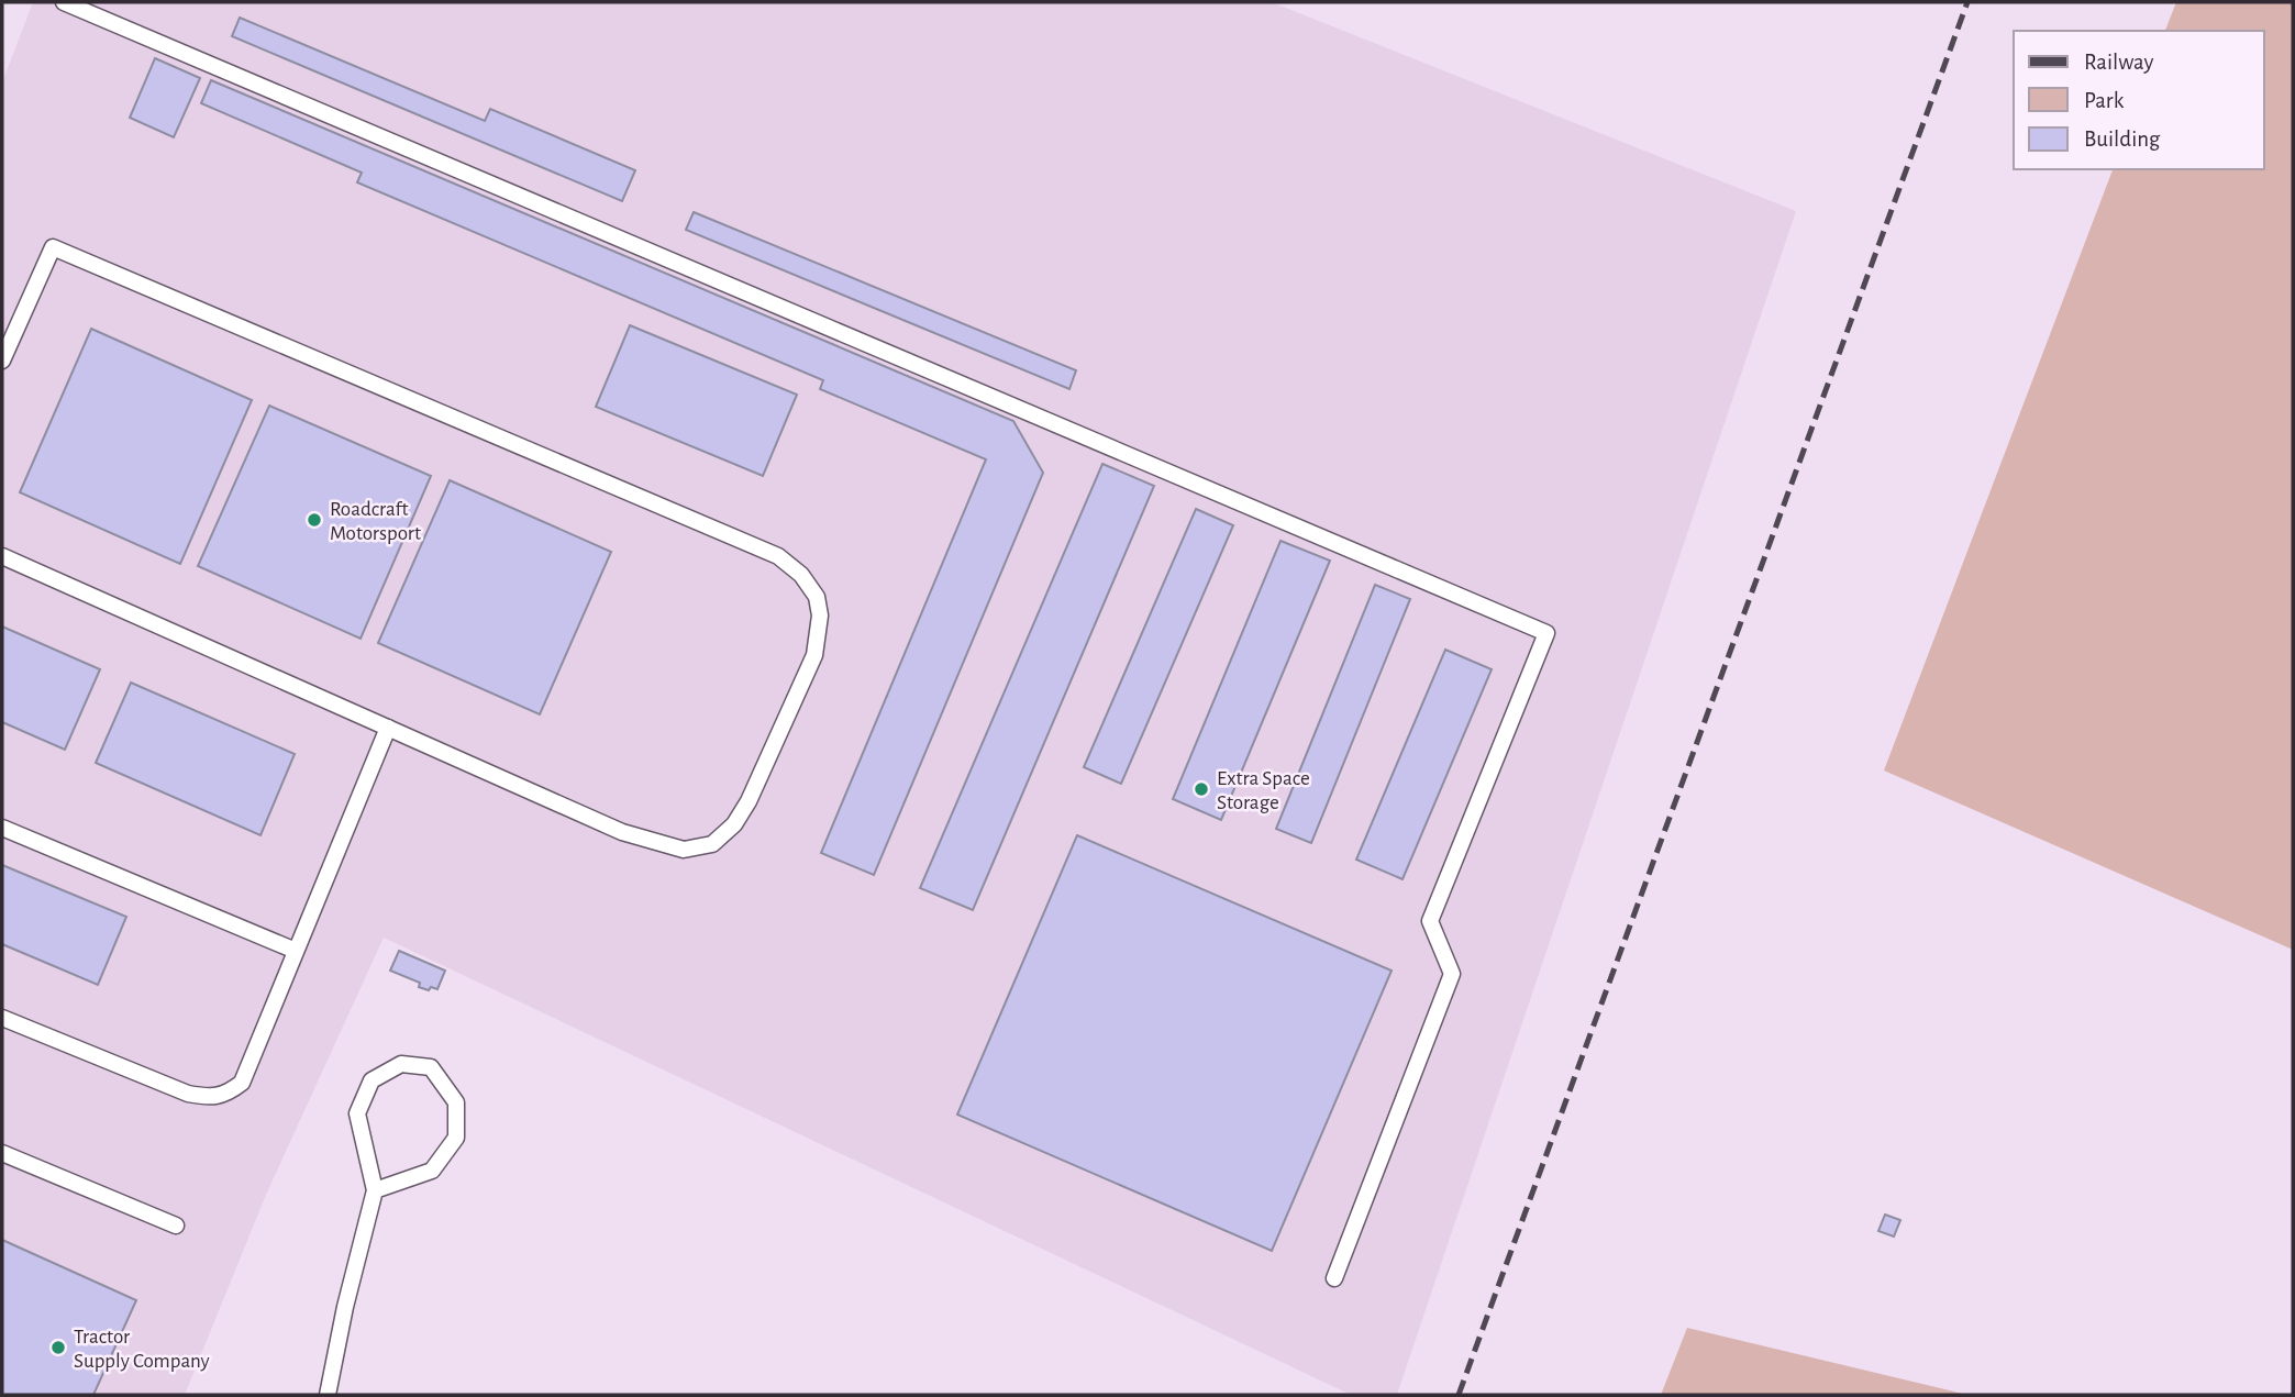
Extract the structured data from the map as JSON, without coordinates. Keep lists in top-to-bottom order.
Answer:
{
  "places": ["Roadcraft Motorsport", "Extra Space Storage", "Tractor Supply Company"],
  "legend": ["Railway", "Park", "Building"]
}
